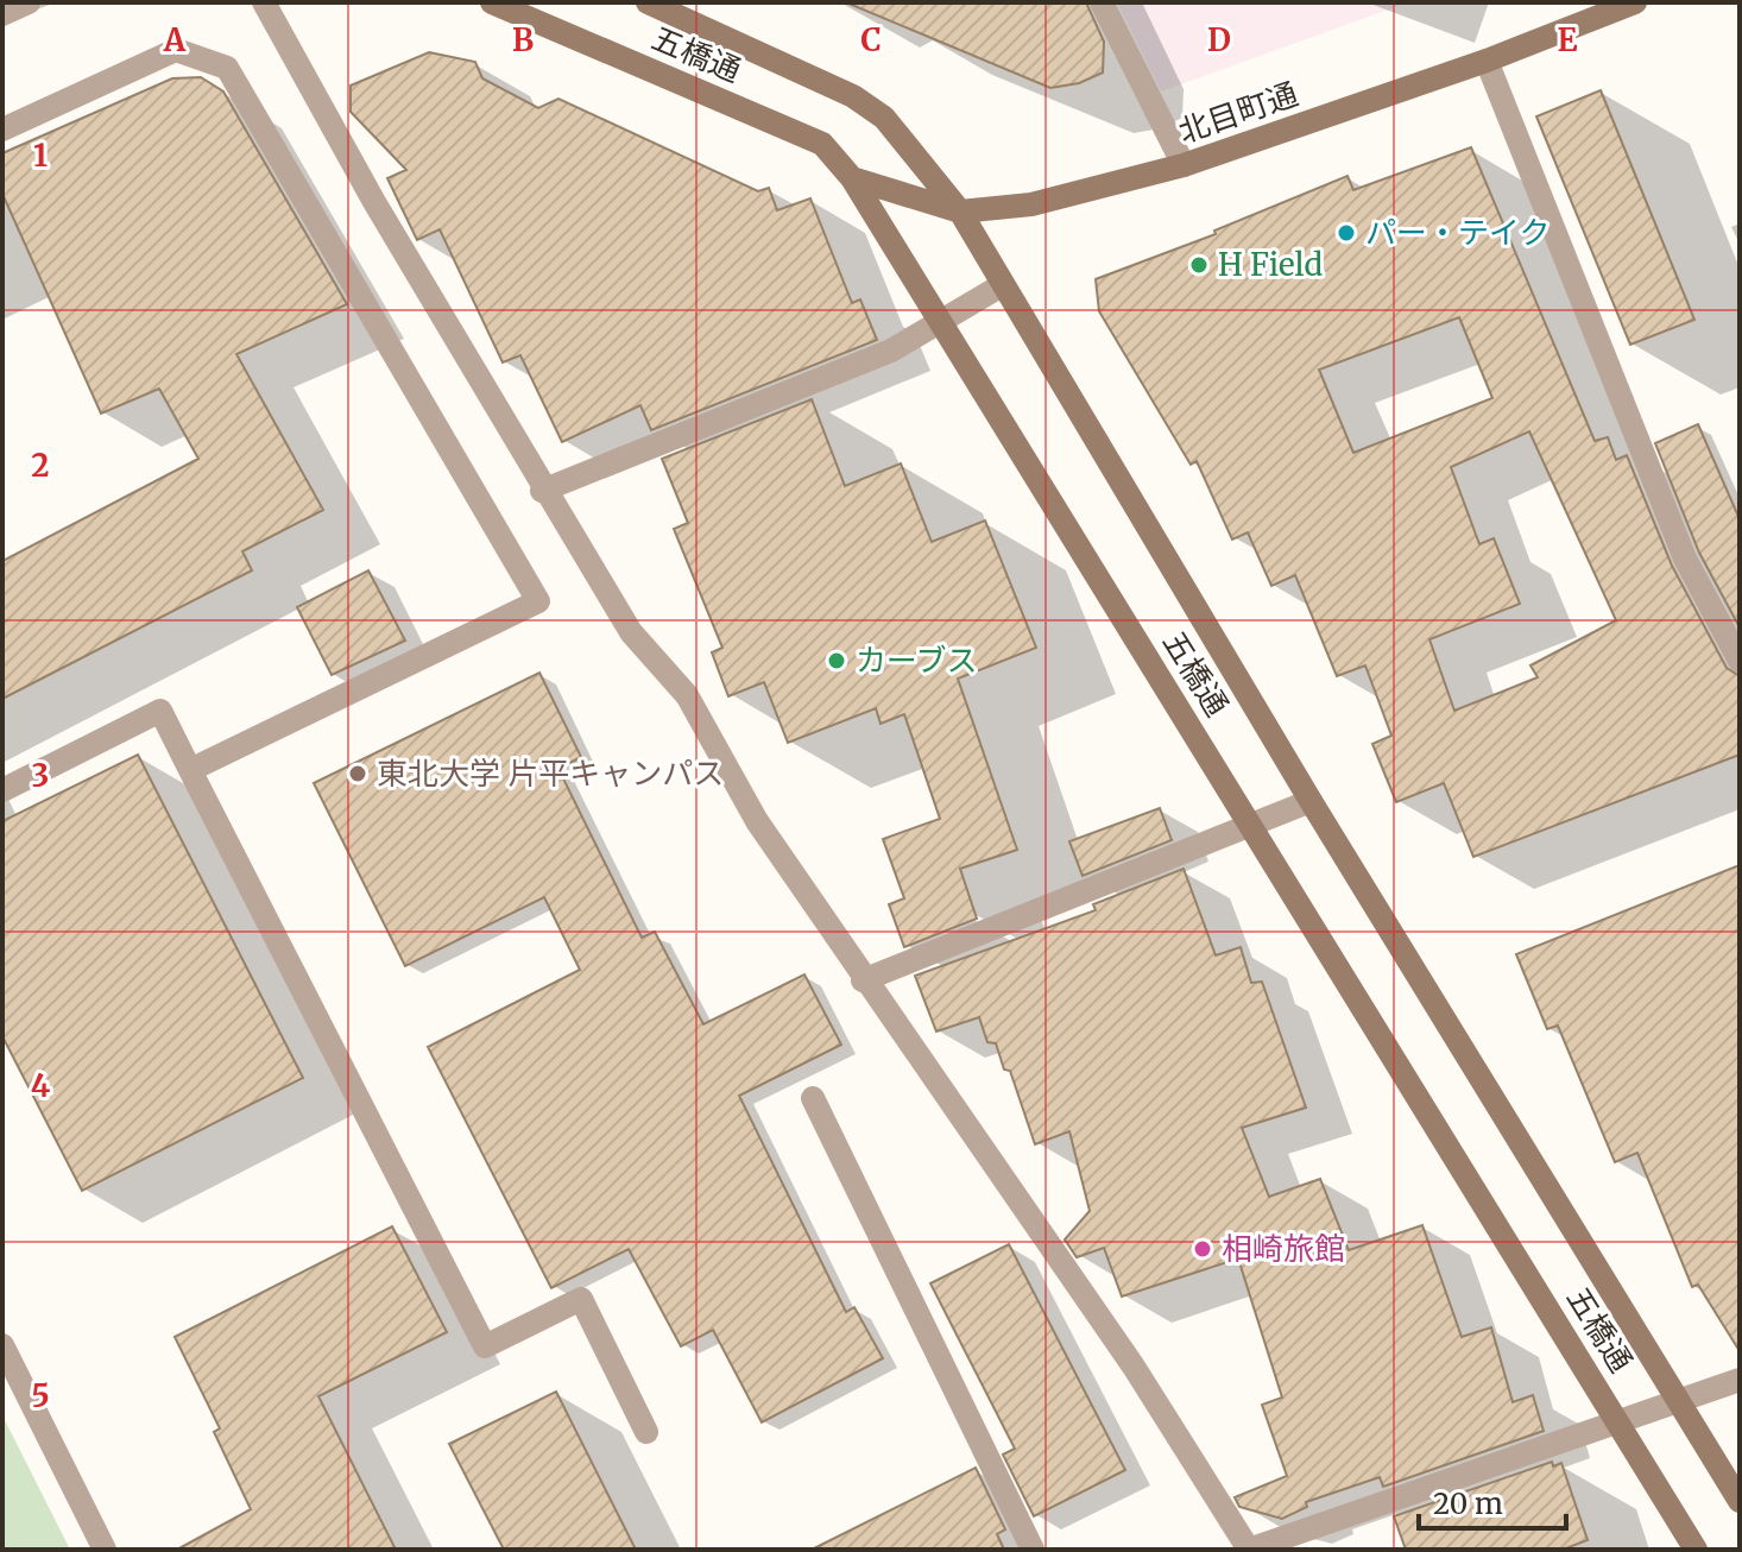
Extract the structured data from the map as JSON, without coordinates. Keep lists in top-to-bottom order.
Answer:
{
  "streets": {
    "street": ["五橋通", "北目町通"]
  },
  "crossings": [
    ["五橋通", "北目町通"]
  ],
  "places": [
    "パー・テイク",
    "H Field",
    "カーブス",
    "東北大学 片平キャンパス",
    "相崎旅館"
  ],
  "scale_bar": "20 m",
  "grid": {
    "columns": [
      "A",
      "B",
      "C",
      "D",
      "E"
    ],
    "rows": [
      "1",
      "2",
      "3",
      "4",
      "5"
    ]
  }
}
